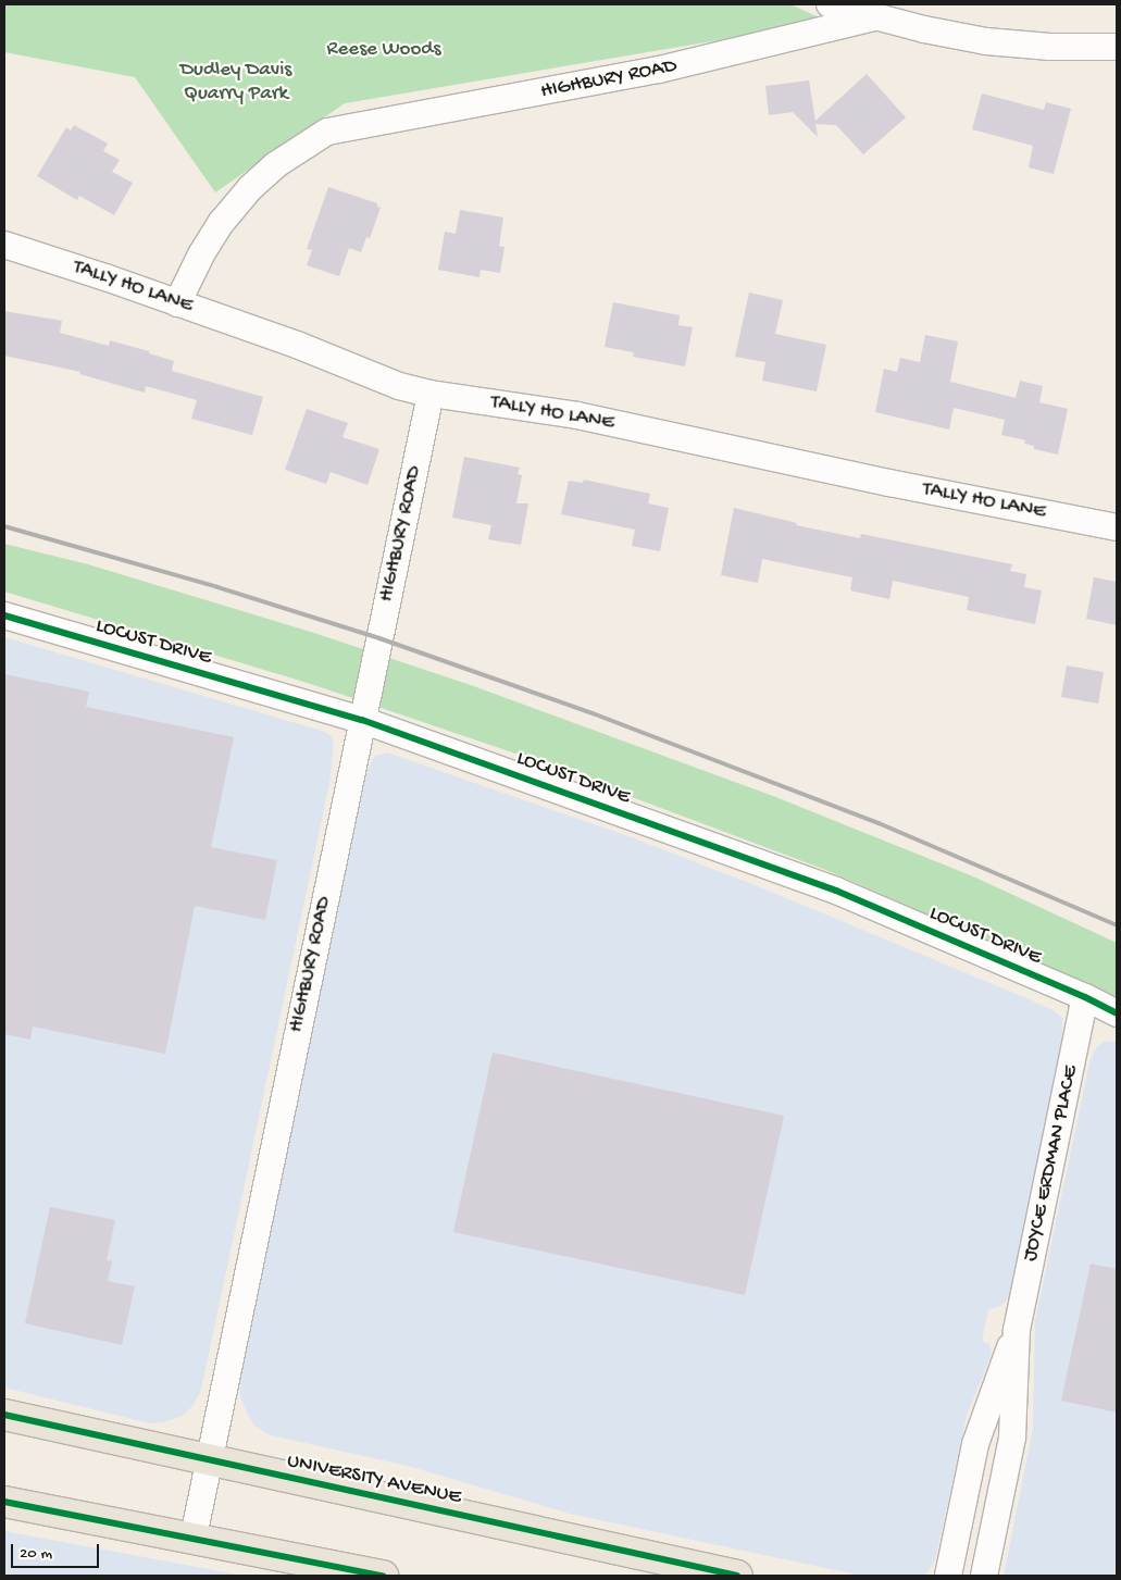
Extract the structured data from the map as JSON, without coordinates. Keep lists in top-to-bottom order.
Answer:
{
  "streets": {
    "main road": ["UNIVERSITY AVENUE"],
    "street": [
      "HIGHBURY ROAD",
      "TALLY HO LANE",
      "LOCUST DRIVE",
      "JOYCE ERDMAN PLACE"
    ]
  },
  "crossings": [
    ["HIGHBURY ROAD", "TALLY HO LANE"],
    ["HIGHBURY ROAD", "LOCUST DRIVE"],
    ["HIGHBURY ROAD", "UNIVERSITY AVENUE"],
    ["LOCUST DRIVE", "JOYCE ERDMAN PLACE"]
  ],
  "parks": ["Reese Woods", "Dudley Davis Quarry Park"],
  "scale_bar": "20 m"
}
